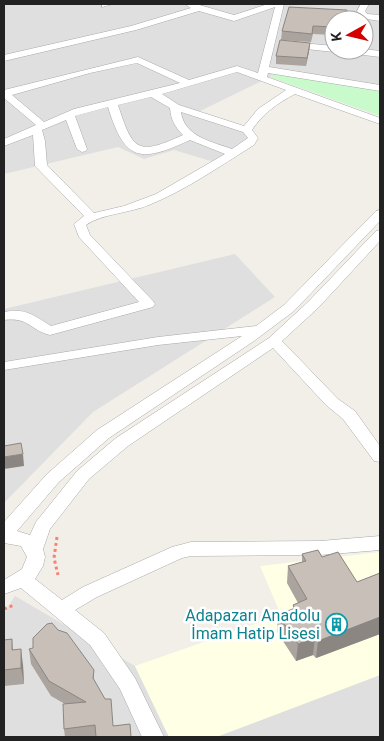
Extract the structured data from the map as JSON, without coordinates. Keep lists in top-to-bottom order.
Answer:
{
  "places": {
    "building": ["Adapazarı Anadolu İmam Hatip Lisesi"]
  },
  "north": "left"
}
